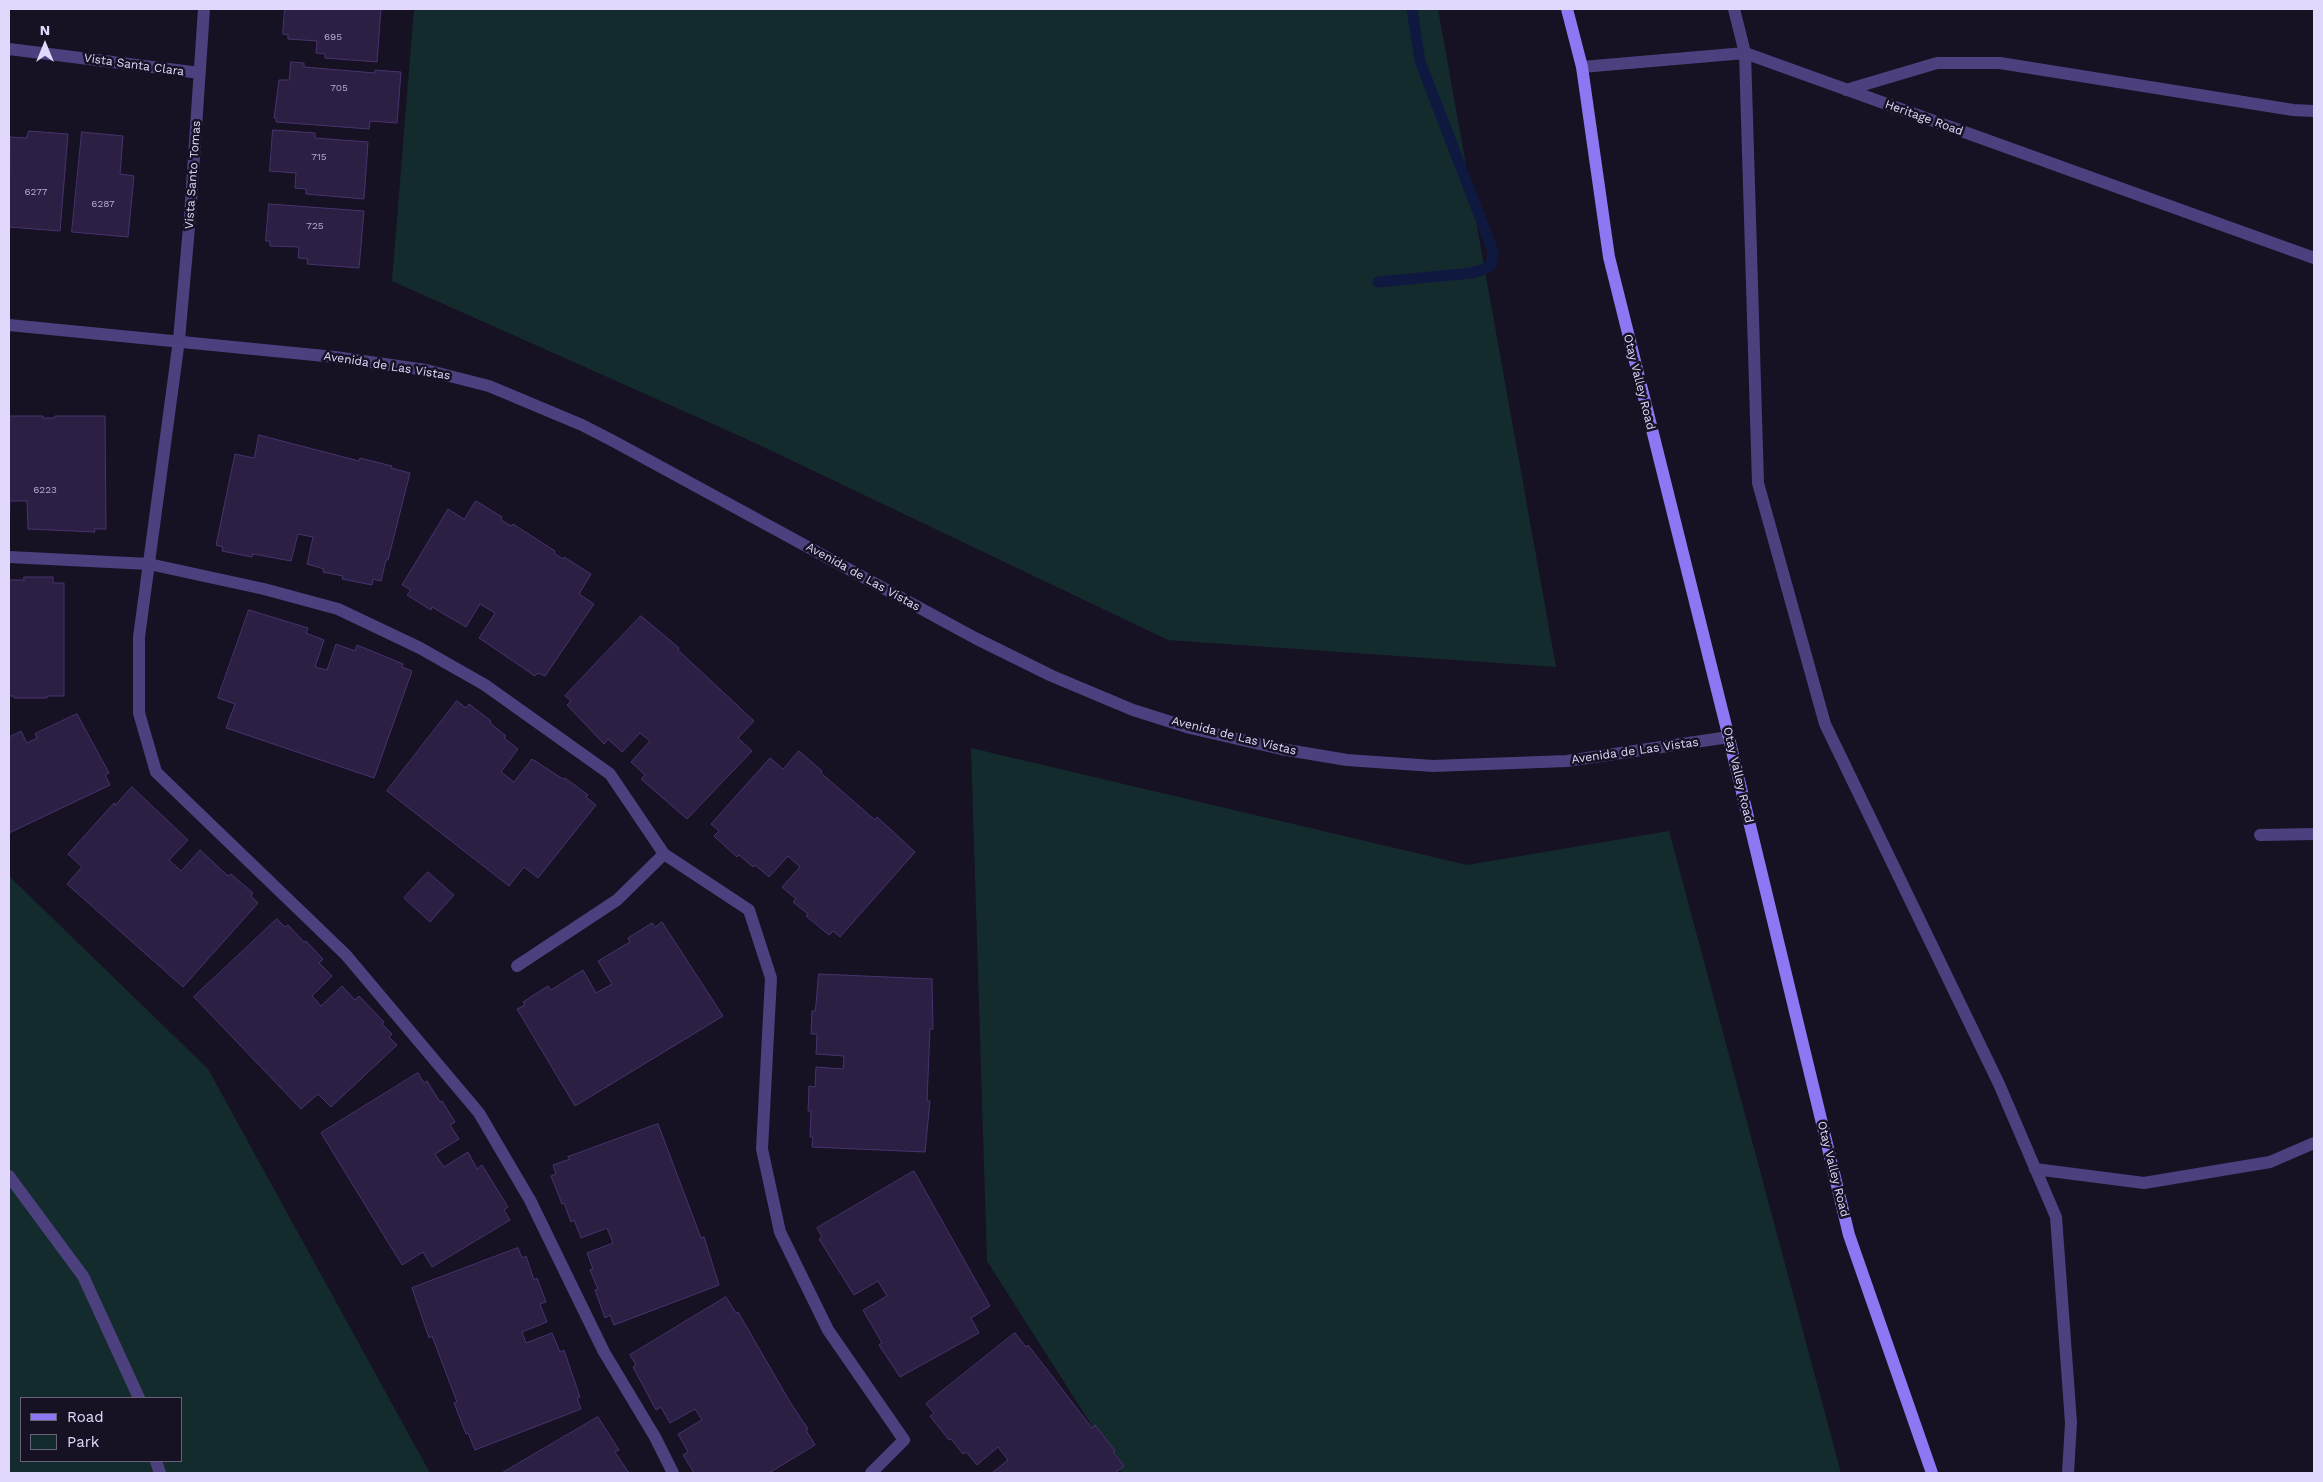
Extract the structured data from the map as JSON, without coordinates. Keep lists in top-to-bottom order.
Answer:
{
  "streets": {
    "main road": ["Otay Valley Road"],
    "street": [
      "Vista Santa Clara",
      "Heritage Road",
      "Vista Santo Tomas",
      "Avenida de Las Vistas"
    ]
  },
  "crossings": [
    ["Vista Santa Clara", "Vista Santo Tomas"],
    ["Heritage Road", "Otay Valley Road"],
    ["Vista Santo Tomas", "Avenida de Las Vistas"],
    ["Avenida de Las Vistas", "Otay Valley Road"]
  ],
  "house_numbers": [
    "695",
    "705",
    "715",
    "6277",
    "6287",
    "725",
    "6223"
  ],
  "legend": ["Road", "Park"],
  "north": "top"
}
